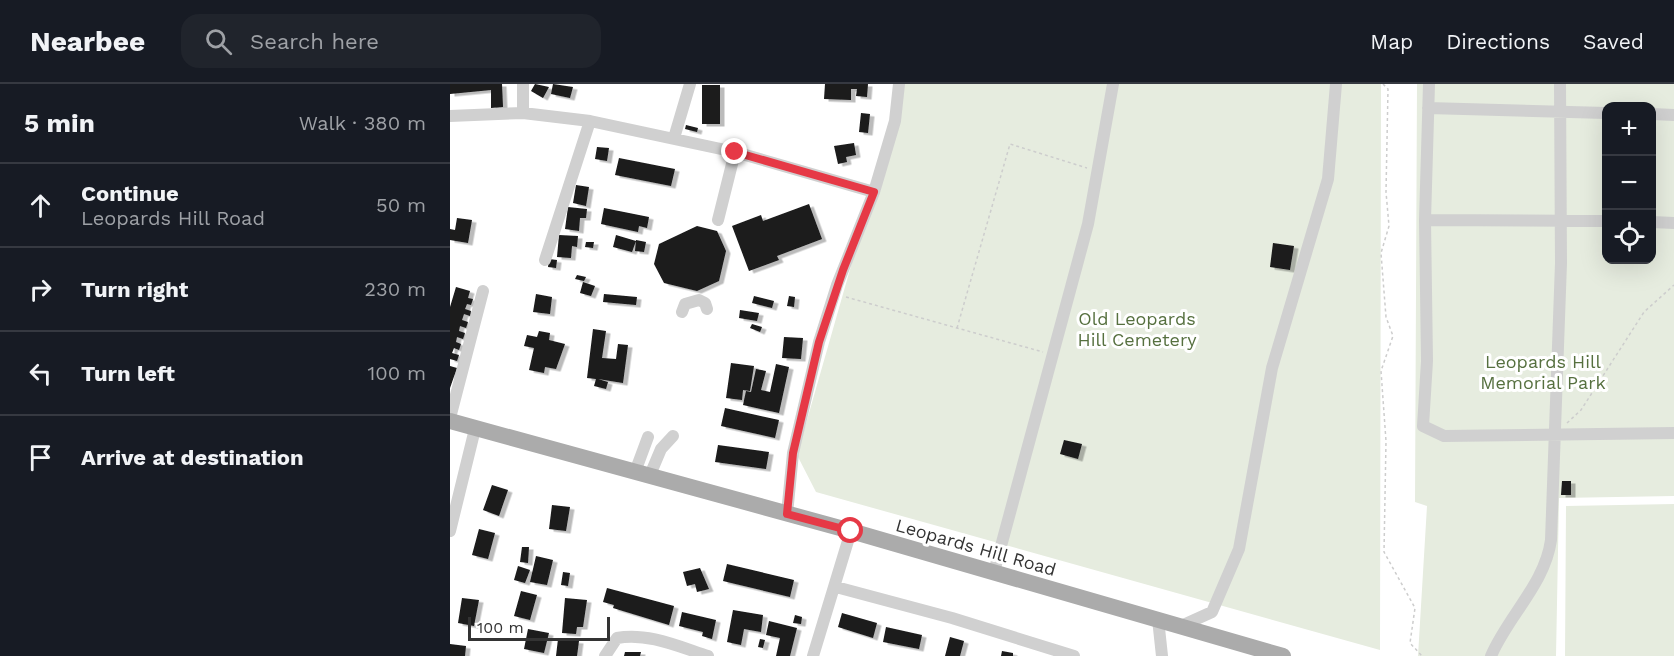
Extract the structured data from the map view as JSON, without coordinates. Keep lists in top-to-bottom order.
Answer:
{
  "streets": {
    "main road": ["Leopards Hill Road"]
  },
  "parks": ["Old Leopards Hill Cemetery", "Leopards Hill Memorial Park"],
  "scale_bar": "100 m",
  "page": {
    "header": "Nearbee",
    "search": "Search here",
    "nav": ["Map", "Directions", "Saved"],
    "heading": ["5 min", "Walk · 380 m"],
    "map_buttons": ["+", "−"],
    "list": [
      ["Continue", "Leopards Hill Road", "50 m"],
      ["Turn right", "230 m"],
      ["Turn left", "100 m"],
      "Arrive at destination"
    ],
    "scale": "100 m"
  }
}
